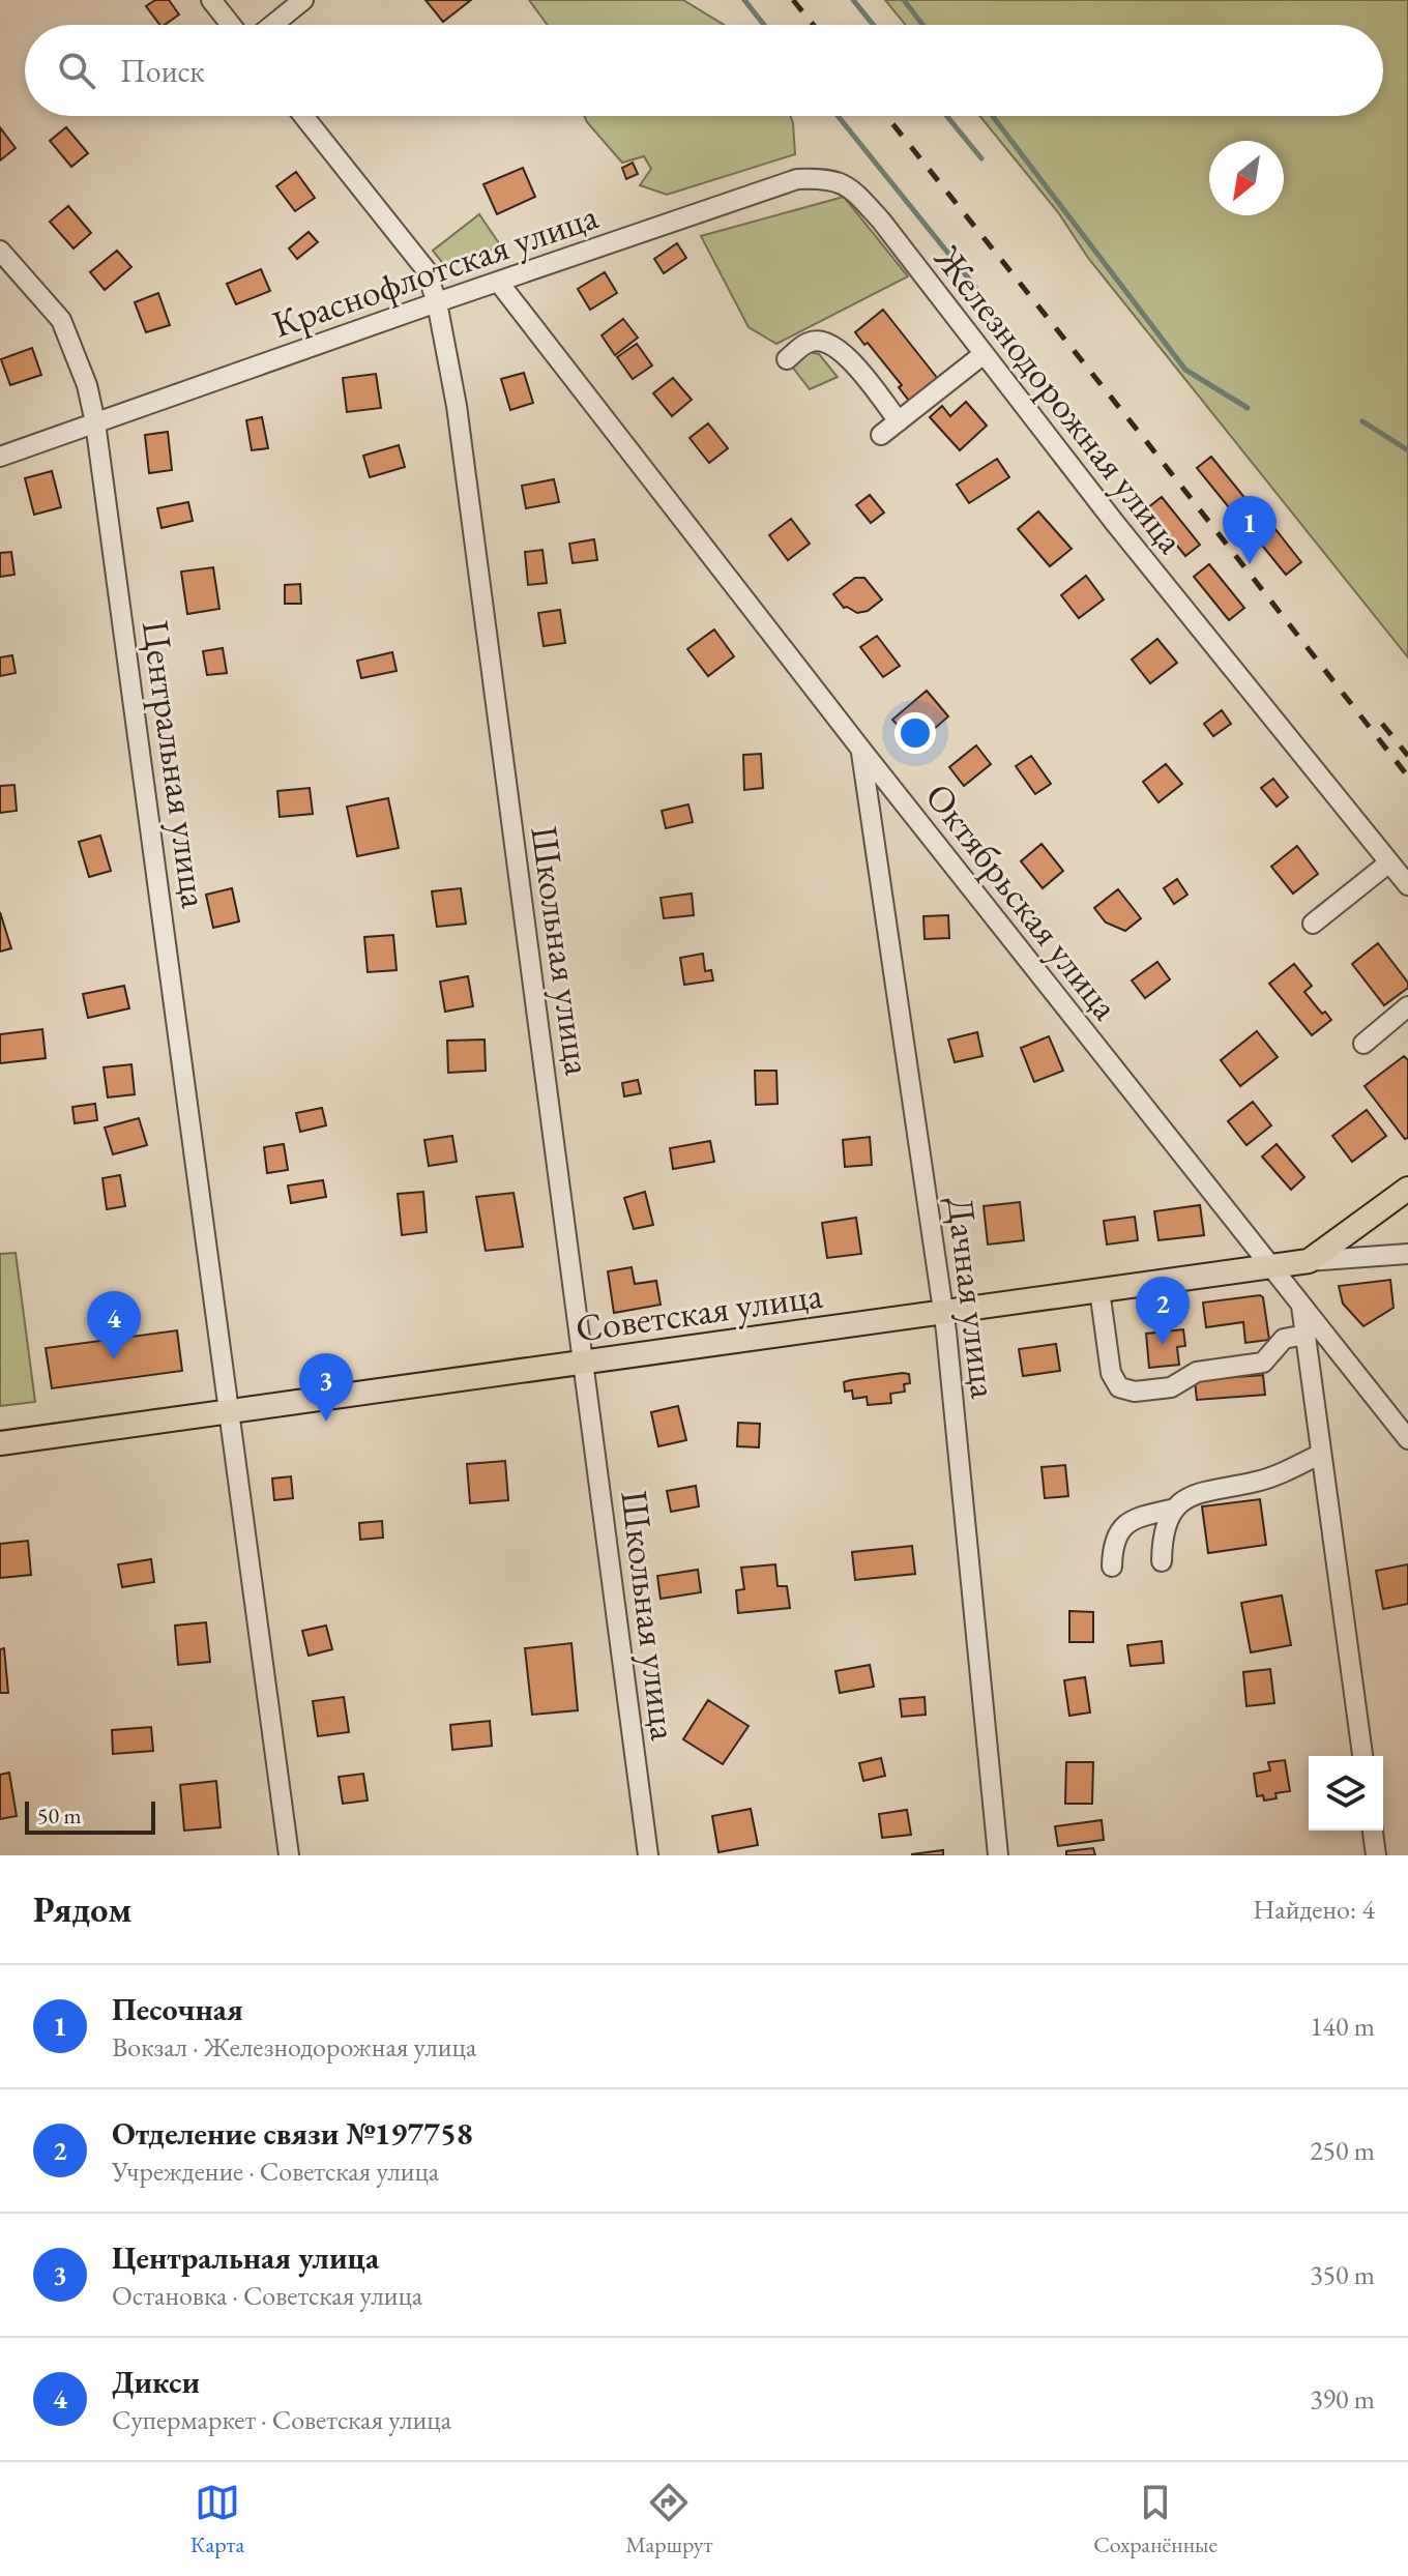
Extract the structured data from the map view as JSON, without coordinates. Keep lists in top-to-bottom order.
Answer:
{
  "streets": {
    "main road": ["Советская улица"],
    "street": [
      "Краснофлотская улица",
      "Железнодорожная улица",
      "Центральная улица",
      "Октябрьская улица",
      "Школьная улица",
      "Дачная улица"
    ]
  },
  "crossings": [
    ["Краснофлотская улица", "Железнодорожная улица"],
    ["Краснофлотская улица", "Центральная улица"],
    ["Краснофлотская улица", "Октябрьская улица"],
    ["Краснофлотская улица", "Школьная улица"],
    ["Центральная улица", "Советская улица"],
    ["Октябрьская улица", "Дачная улица"],
    ["Октябрьская улица", "Советская улица"],
    ["Школьная улица", "Советская улица"],
    ["Дачная улица", "Советская улица"]
  ],
  "scale_bar": "50 m",
  "north": "bottom left",
  "page": {
    "search": "Поиск",
    "pins": [
      "1",
      "2",
      "4",
      "3"
    ],
    "scale": "50 m",
    "heading": ["Рядом", "Найдено: 4"],
    "list": [
      {
        "mark": "1",
        "name": "Песочная",
        "note": "Вокзал · Железнодорожная улица",
        "value": "140 m"
      },
      {
        "mark": "2",
        "name": "Отделение связи №197758",
        "note": "Учреждение · Советская улица",
        "value": "250 m"
      },
      {
        "mark": "3",
        "name": "Центральная улица",
        "note": "Остановка · Советская улица",
        "value": "350 m"
      },
      {
        "mark": "4",
        "name": "Дикси",
        "note": "Супермаркет · Советская улица",
        "value": "390 m"
      }
    ],
    "nav": ["Карта", "Маршрут", "Сохранённые"]
  }
}
